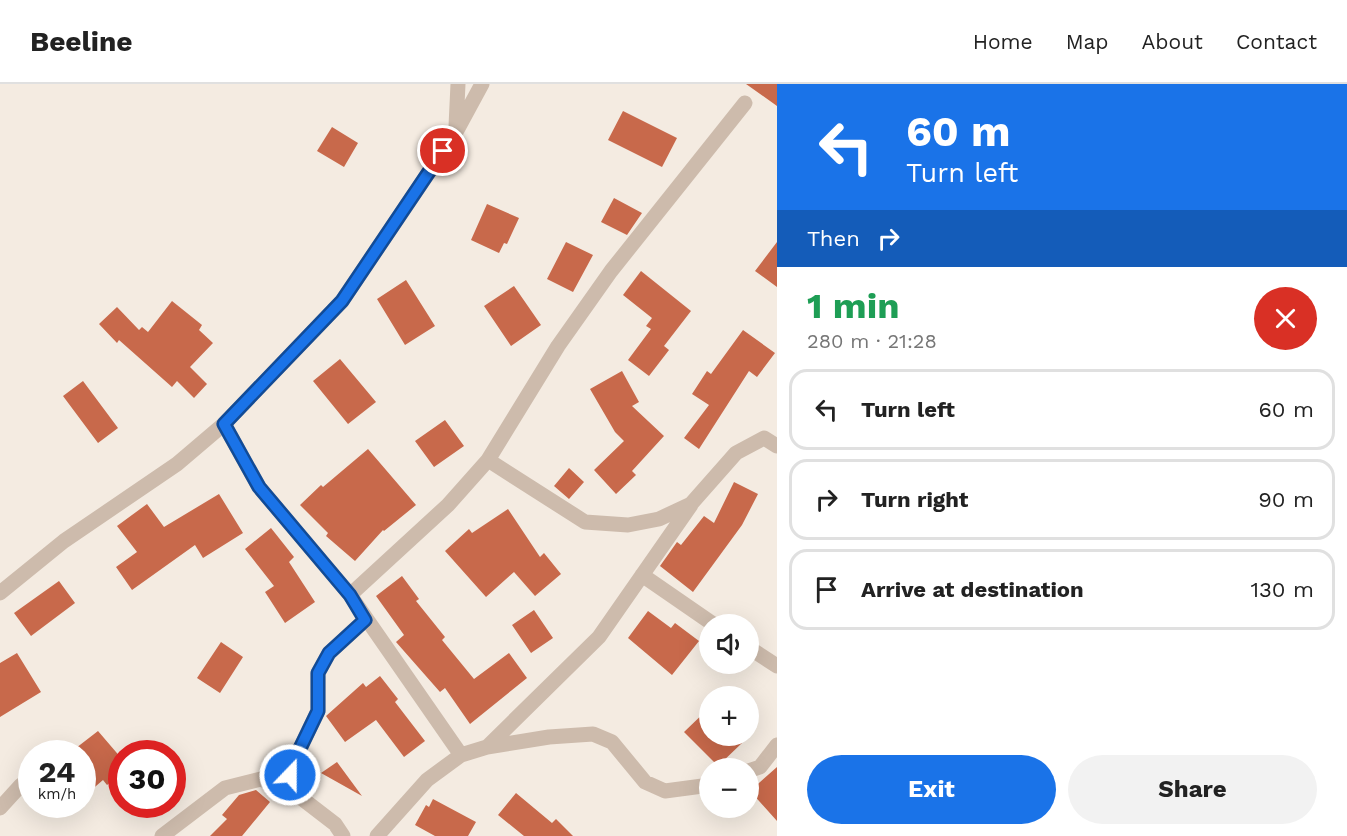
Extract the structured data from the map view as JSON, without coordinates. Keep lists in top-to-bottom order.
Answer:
{
  "page": {
    "header": "Beeline",
    "nav": [
      "Home",
      "Map",
      "About",
      "Contact"
    ],
    "turn": ["60 m", "Turn left"],
    "then": "Then",
    "heading": ["1 min", "280 m · 21:28"],
    "list": [
      {
        "name": "Turn left",
        "value": "60 m"
      },
      {
        "name": "Turn right",
        "value": "90 m"
      },
      {
        "name": "Arrive at destination",
        "value": "130 m"
      }
    ],
    "map_buttons": ["+", "−"],
    "speed": "24 km/h",
    "limit": "30",
    "buttons": ["Exit", "Share"]
  }
}
